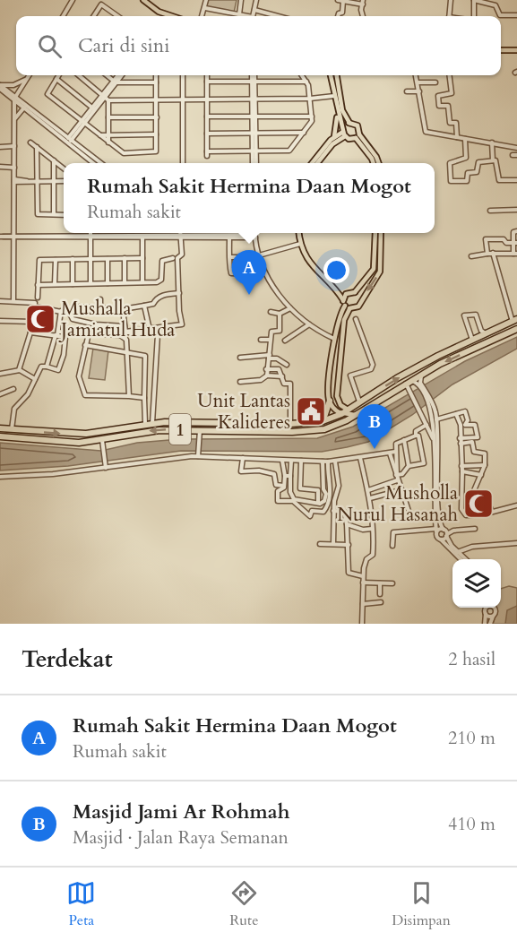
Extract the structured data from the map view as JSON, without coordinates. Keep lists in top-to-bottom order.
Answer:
{
  "streets": {
    "highway": ["1"]
  },
  "places": {
    "mosque": ["Mushalla Jamiatul Huda", "Musholla Nurul Hasanah"],
    "public building": ["Unit Lantas Kalideres"]
  },
  "page": {
    "search": "Cari di sini",
    "popup": ["Rumah Sakit Hermina Daan Mogot", "Rumah sakit"],
    "pins": ["A", "B"],
    "heading": ["Terdekat", "2 hasil"],
    "list": [
      {
        "mark": "A",
        "name": "Rumah Sakit Hermina Daan Mogot",
        "note": "Rumah sakit",
        "value": "210 m"
      },
      {
        "mark": "B",
        "name": "Masjid Jami Ar Rohmah",
        "note": "Masjid · Jalan Raya Semanan",
        "value": "410 m"
      }
    ],
    "nav": ["Peta", "Rute", "Disimpan"]
  }
}
